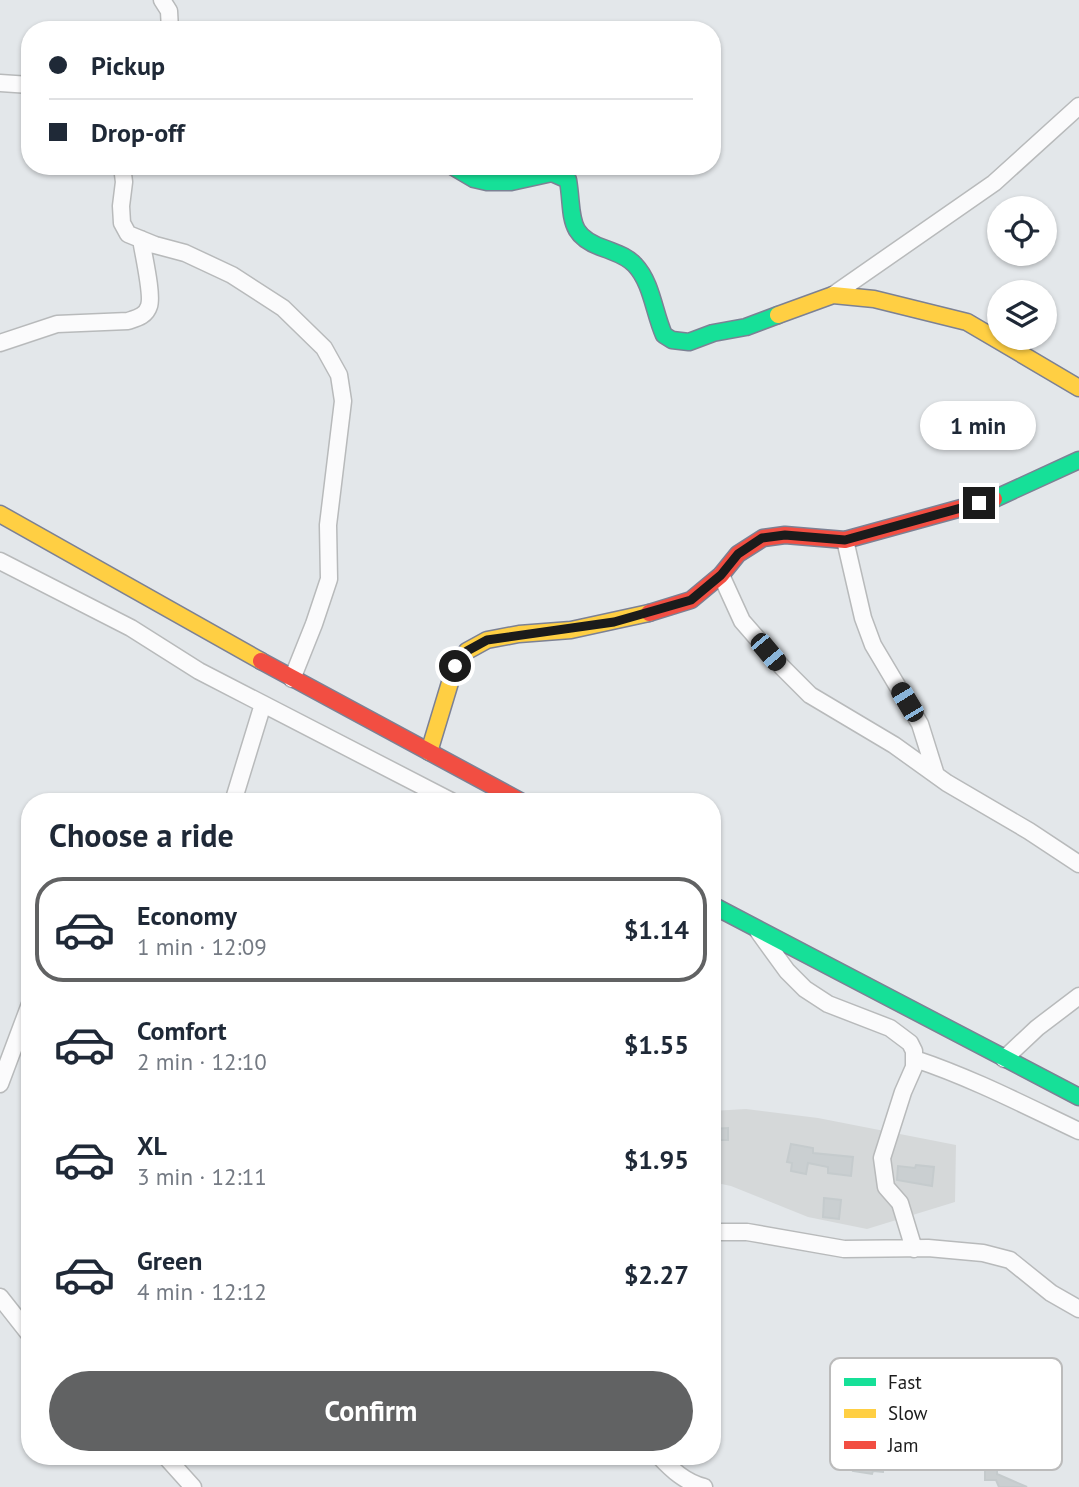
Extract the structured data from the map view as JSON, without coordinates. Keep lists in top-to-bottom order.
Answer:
{
  "legend": ["Fast", "Slow", "Jam"],
  "page": {
    "banner": ["Pickup", "Drop-off"],
    "bubble": "1 min",
    "heading": "Choose a ride",
    "list": [
      {
        "name": "Economy",
        "note": "1 min · 12:09",
        "value": "$1.14"
      },
      {
        "name": "Comfort",
        "note": "2 min · 12:10",
        "value": "$1.55"
      },
      {
        "name": "XL",
        "note": "3 min · 12:11",
        "value": "$1.95"
      },
      {
        "name": "Green",
        "note": "4 min · 12:12",
        "value": "$2.27"
      }
    ],
    "buttons": "Confirm"
  }
}
